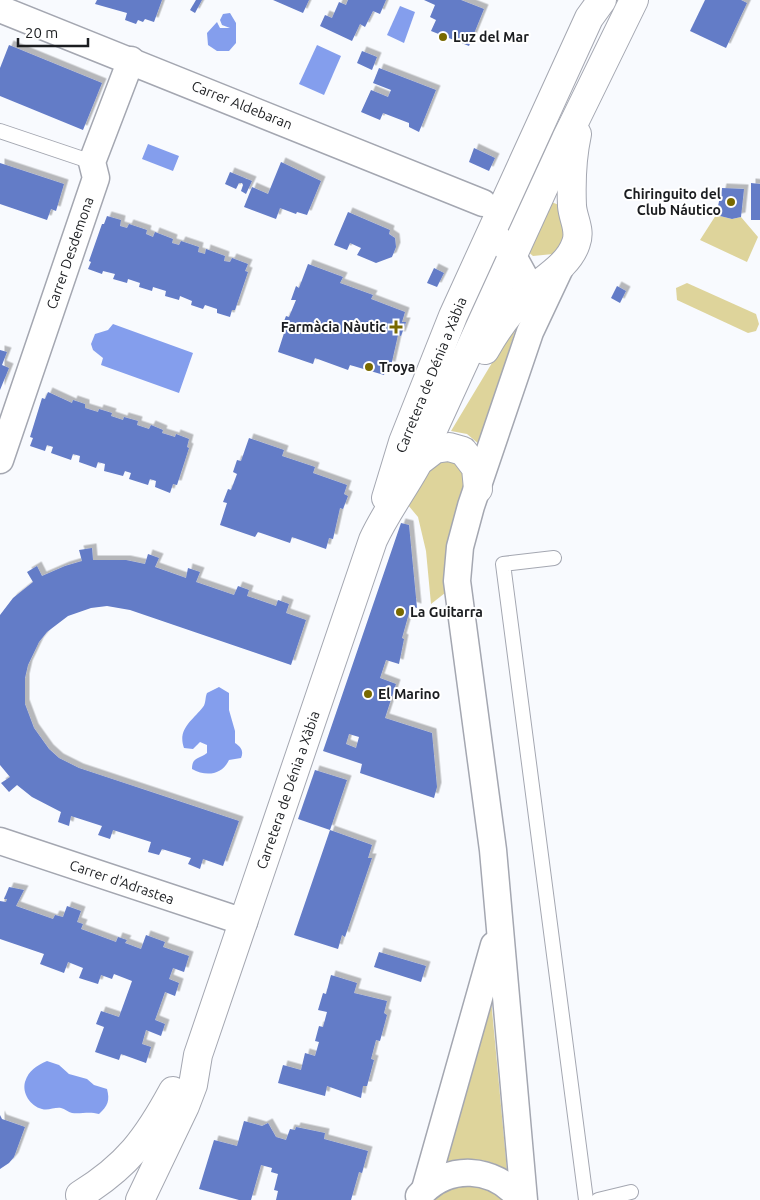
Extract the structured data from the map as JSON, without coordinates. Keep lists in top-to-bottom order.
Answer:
{
  "streets": {
    "street": [
      "Carrer Aldebaran",
      "Carrer Desdemona",
      "Carretera de Dénia a Xàbia",
      "Carrer d'Adrastea"
    ]
  },
  "crossings": [
    ["Carrer Aldebaran", "Carrer Desdemona"],
    ["Carrer Aldebaran", "Carretera de Dénia a Xàbia"],
    ["Carretera de Dénia a Xàbia", "Carrer d'Adrastea"]
  ],
  "places": {
    "other": [
      "Luz del Mar",
      "Chiringuito del Club Náutico",
      "Troya",
      "La Guitarra",
      "El Marino"
    ],
    "health": ["Farmàcia Nàutic"]
  },
  "scale_bar": "20 m"
}
